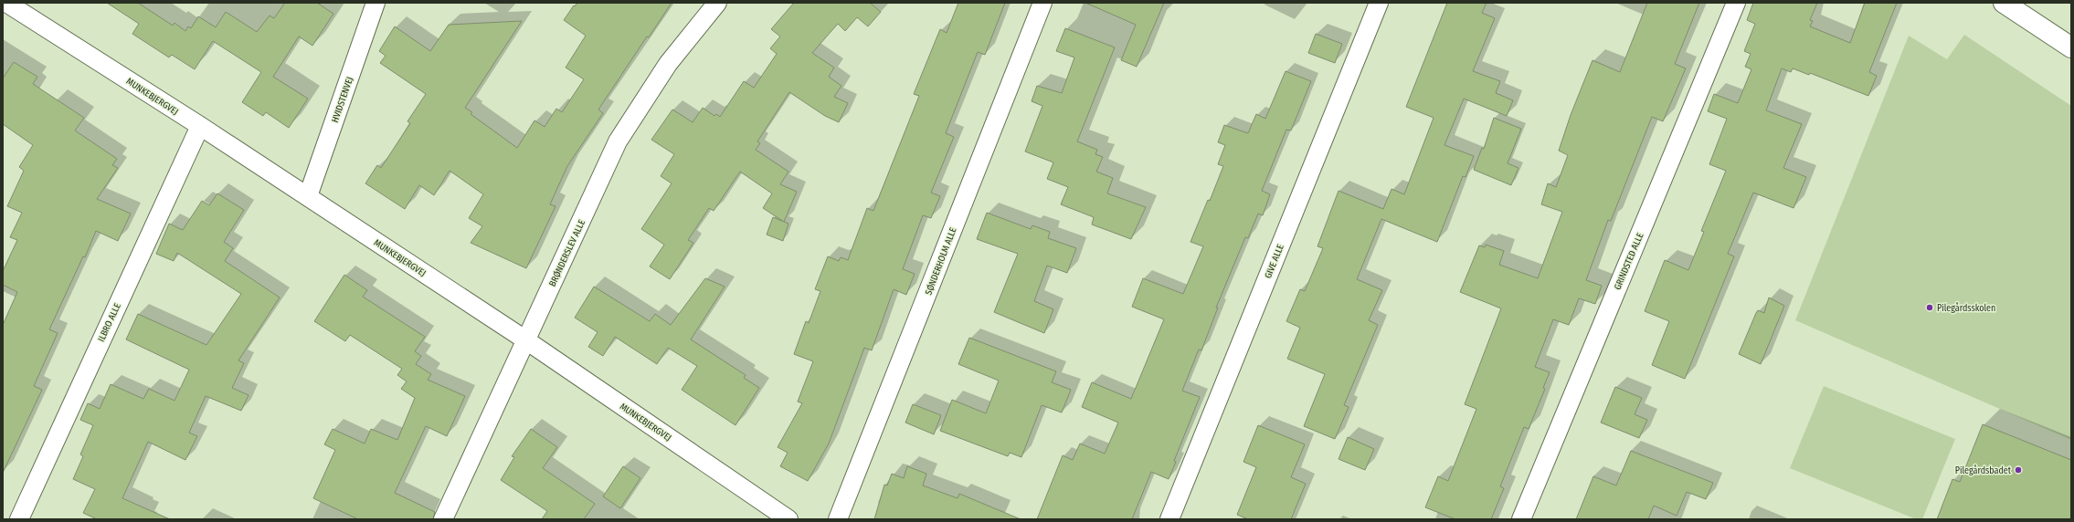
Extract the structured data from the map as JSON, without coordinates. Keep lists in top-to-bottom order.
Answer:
{
  "streets": {
    "street": [
      "MUNKEBJERGVEJ",
      "HVIDSTENVEJ",
      "BRØNDERSLEV ALLE",
      "SØNDERHOLM ALLE",
      "GIVE ALLE",
      "GRINDSTED ALLE",
      "ILBRO ALLE"
    ]
  },
  "crossings": [
    ["MUNKEBJERGVEJ", "HVIDSTENVEJ"],
    ["MUNKEBJERGVEJ", "BRØNDERSLEV ALLE"],
    ["MUNKEBJERGVEJ", "ILBRO ALLE"]
  ],
  "places": ["Pilegårdsskolen", "Pilegårdsbadet"]
}
